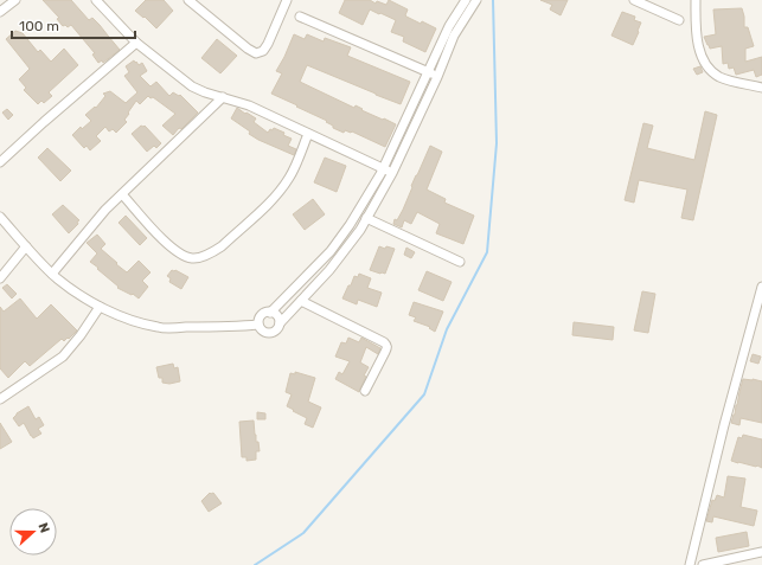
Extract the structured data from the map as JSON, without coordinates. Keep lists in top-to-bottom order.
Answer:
{
  "scale_bar": "100 m",
  "north": "right"
}
